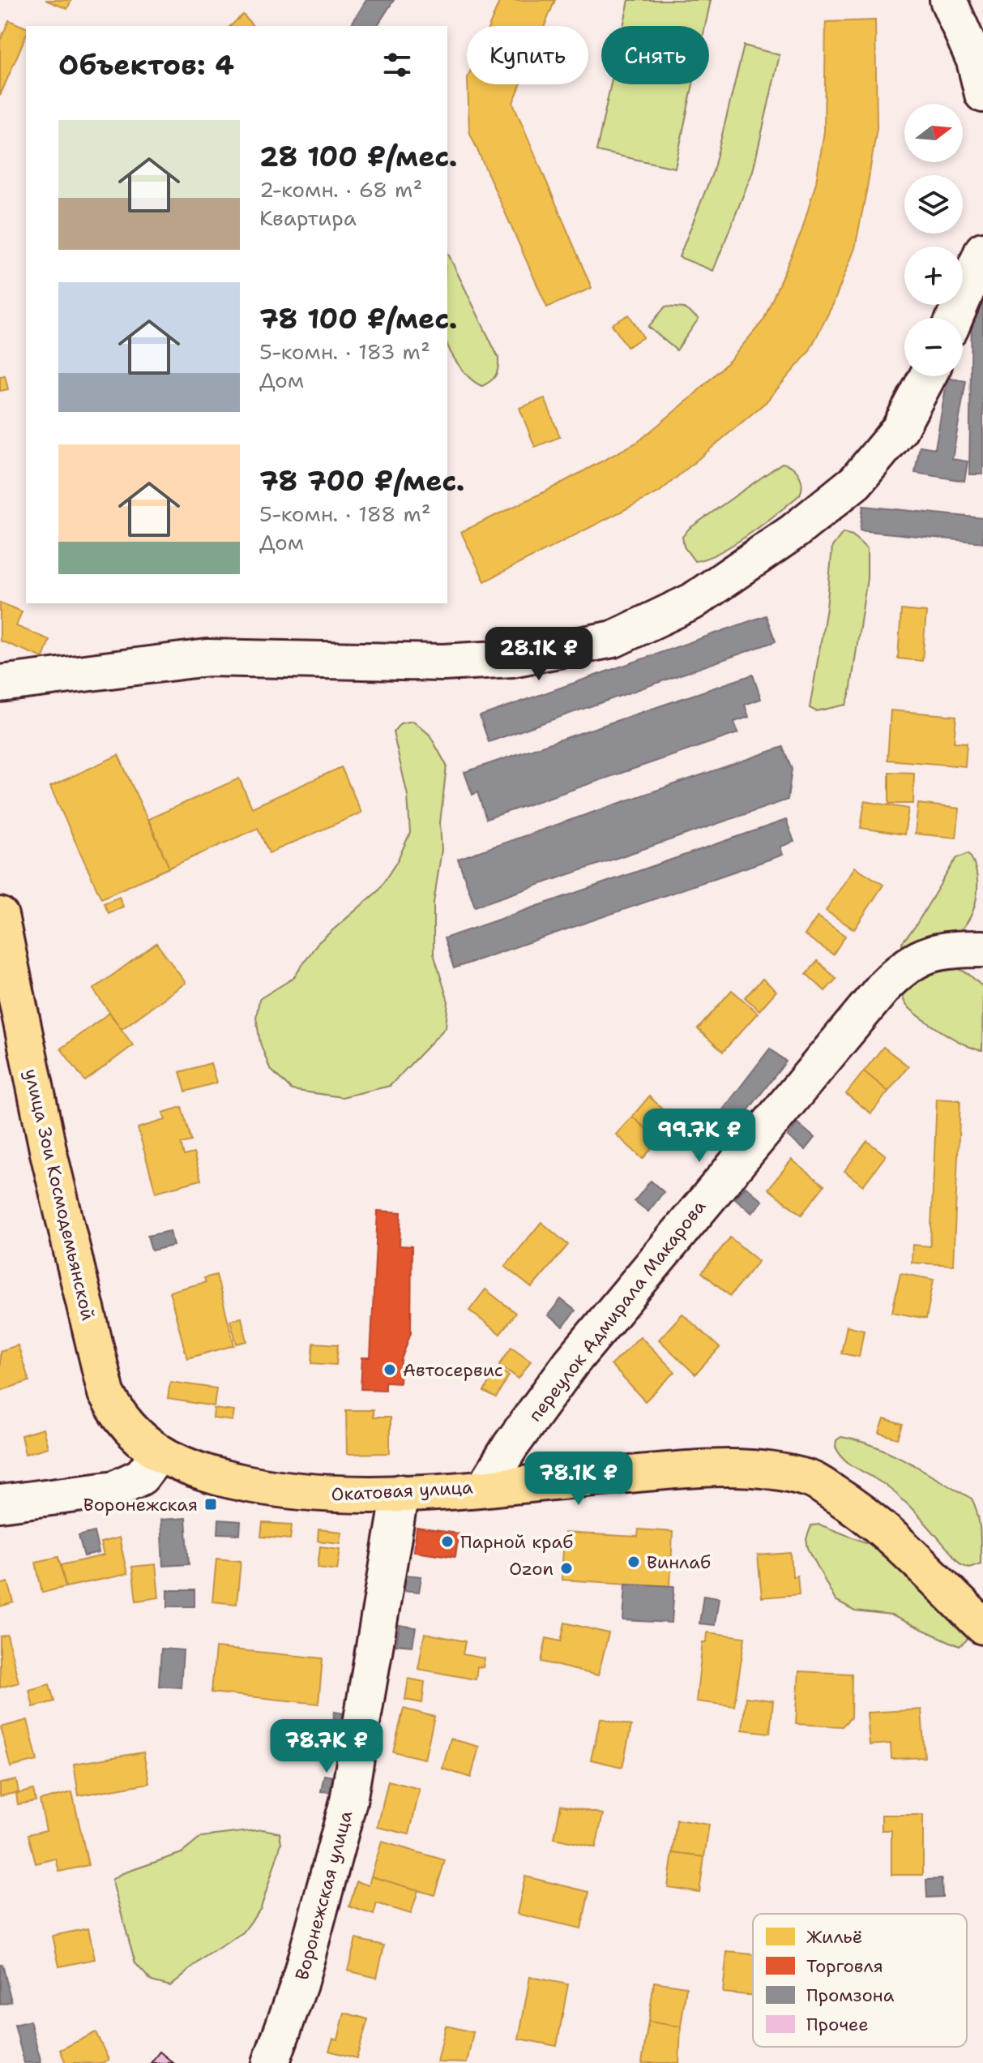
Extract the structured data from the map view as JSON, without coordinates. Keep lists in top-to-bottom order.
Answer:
{
  "streets": {
    "main road": ["улица Зои Космодемьянской", "Окатовая улица"],
    "street": ["переулок Адмирала Макарова", "Воронежская улица"]
  },
  "crossings": [
    ["улица Зои Космодемьянской", "Окатовая улица"],
    ["переулок Адмирала Макарова", "Окатовая улица"],
    ["Окатовая улица", "Воронежская улица"]
  ],
  "places": {
    "other": [
      "Автосервис",
      "Парной краб",
      "Винлаб",
      "Ozon"
    ],
    "transit": ["Воронежская"]
  },
  "legend": [
    "Жильё",
    "Торговля",
    "Промзона",
    "Прочее"
  ],
  "north": "right",
  "page": {
    "chip": ["Купить", "Снять"],
    "heading": "Объектов: 4",
    "map_buttons": ["+", "−"],
    "list": [
      {
        "name": "28 100 ₽/мес.",
        "note": "2-комн. · 68 m² · Квартира"
      },
      {
        "name": "78 100 ₽/мес.",
        "note": "5-комн. · 183 m² · Дом"
      },
      {
        "name": "78 700 ₽/мес.",
        "note": "5-комн. · 188 m² · Дом"
      }
    ],
    "price": [
      "28.1K ₽",
      "99.7K ₽",
      "78.1K ₽",
      "78.7K ₽"
    ]
  }
}
